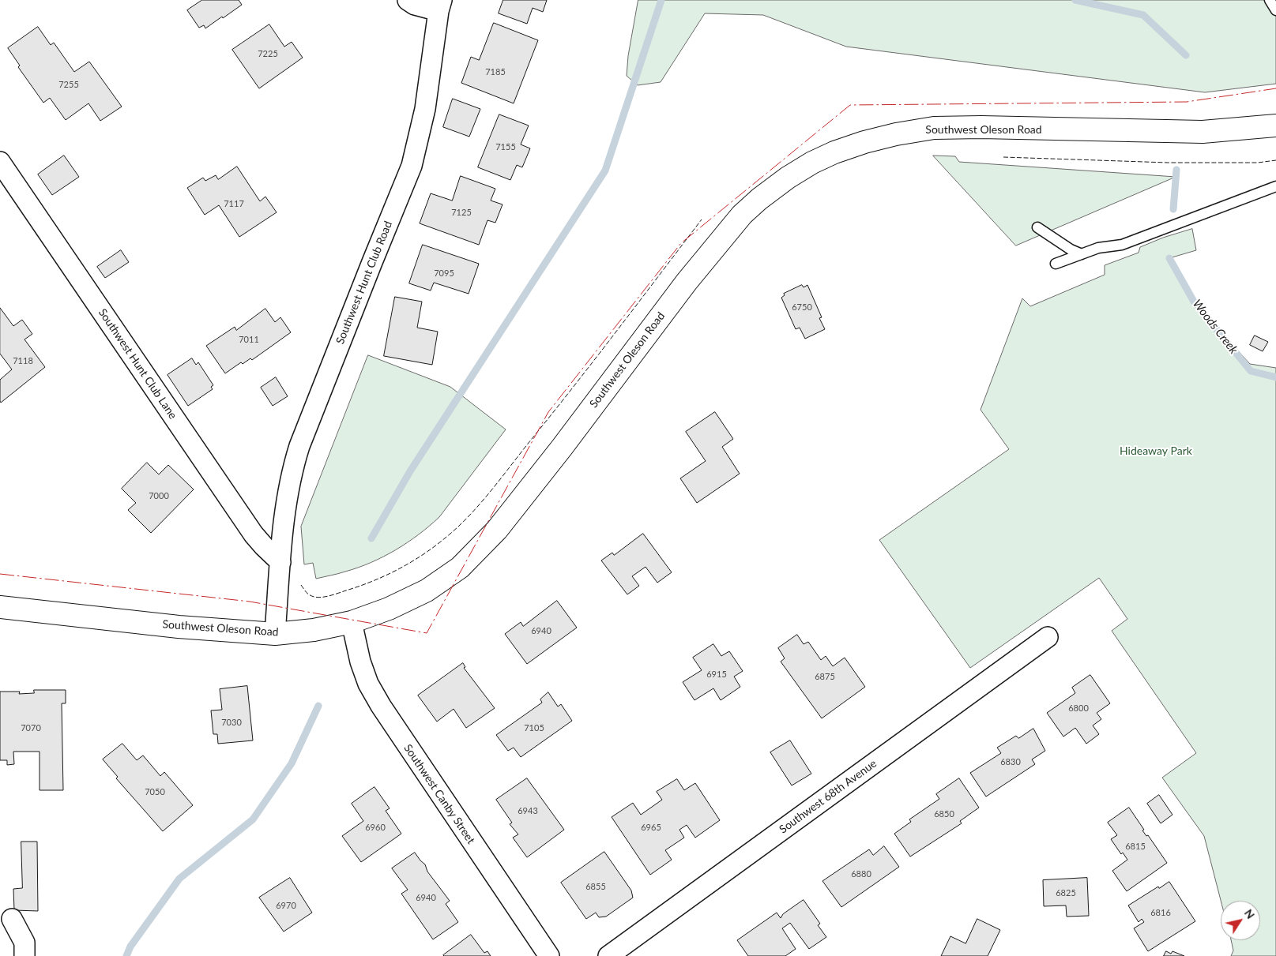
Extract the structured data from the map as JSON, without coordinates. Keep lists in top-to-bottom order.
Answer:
{
  "streets": {
    "main road": ["Southwest Oleson Road"],
    "street": [
      "Southwest Hunt Club Road",
      "Southwest Hunt Club Lane",
      "Southwest Canby Street",
      "Southwest 68th Avenue"
    ]
  },
  "crossings": [
    ["Southwest Oleson Road", "Southwest Canby Street"],
    ["Southwest Hunt Club Road", "Southwest Hunt Club Lane"]
  ],
  "water": ["Woods Creek"],
  "parks": ["Hideaway Park"],
  "house_numbers": [
    "7225",
    "7185",
    "7255",
    "7155",
    "7117",
    "7125",
    "7095",
    "6750",
    "7011",
    "7118",
    "7000",
    "6940",
    "6915",
    "6875",
    "6800",
    "7030",
    "7070",
    "7105",
    "6830",
    "7050",
    "6943",
    "6850",
    "6960",
    "6965",
    "6815",
    "6880",
    "6855",
    "6825",
    "6940",
    "6970",
    "6816"
  ],
  "north": "top right"
}
